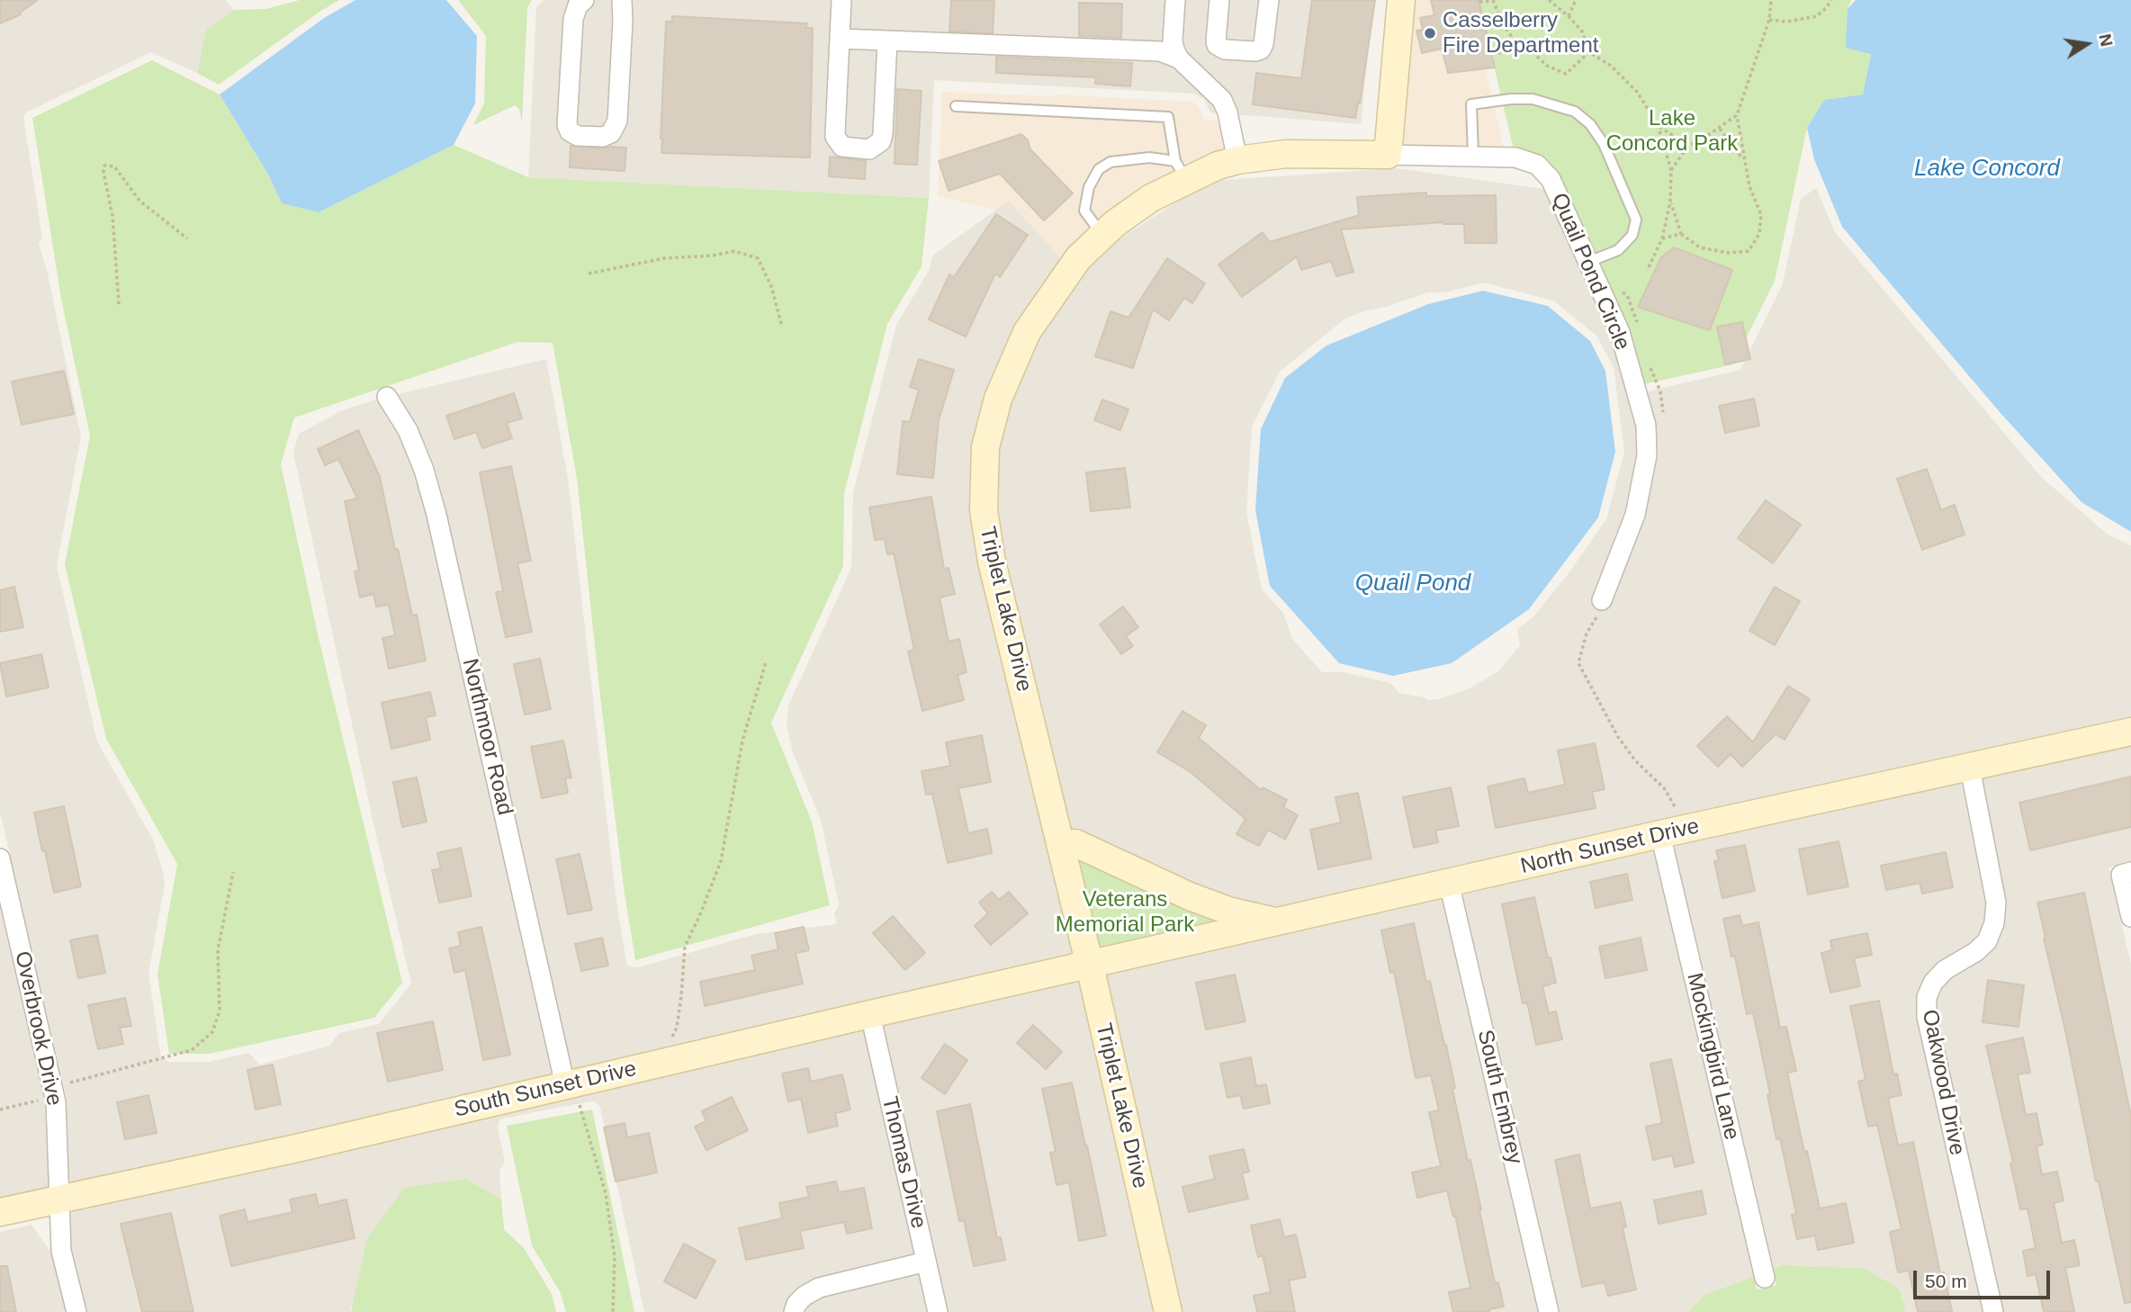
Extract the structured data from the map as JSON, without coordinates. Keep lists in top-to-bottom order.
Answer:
{
  "streets": {
    "street": [
      "Quail Pond Circle",
      "Triplet Lake Drive",
      "Northmoor Road",
      "North Sunset Drive",
      "Overbrook Drive",
      "Mockingbird Lane",
      "Oakwood Drive",
      "South Sunset Drive",
      "South Embrey",
      "Thomas Drive"
    ]
  },
  "crossings": [
    ["Quail Pond Circle", "Triplet Lake Drive"],
    ["Triplet Lake Drive", "North Sunset Drive"],
    ["Triplet Lake Drive", "South Sunset Drive"],
    ["Northmoor Road", "South Sunset Drive"],
    ["North Sunset Drive", "Mockingbird Lane"],
    ["North Sunset Drive", "Oakwood Drive"],
    ["North Sunset Drive", "South Sunset Drive"],
    ["North Sunset Drive", "South Embrey"],
    ["Overbrook Drive", "South Sunset Drive"],
    ["South Sunset Drive", "Thomas Drive"]
  ],
  "water": ["Lake Concord", "Quail Pond"],
  "parks": ["Lake Concord Park", "Veterans Memorial Park"],
  "places": ["Casselberry Fire Department"],
  "scale_bar": "50 m",
  "north": "right"
}
